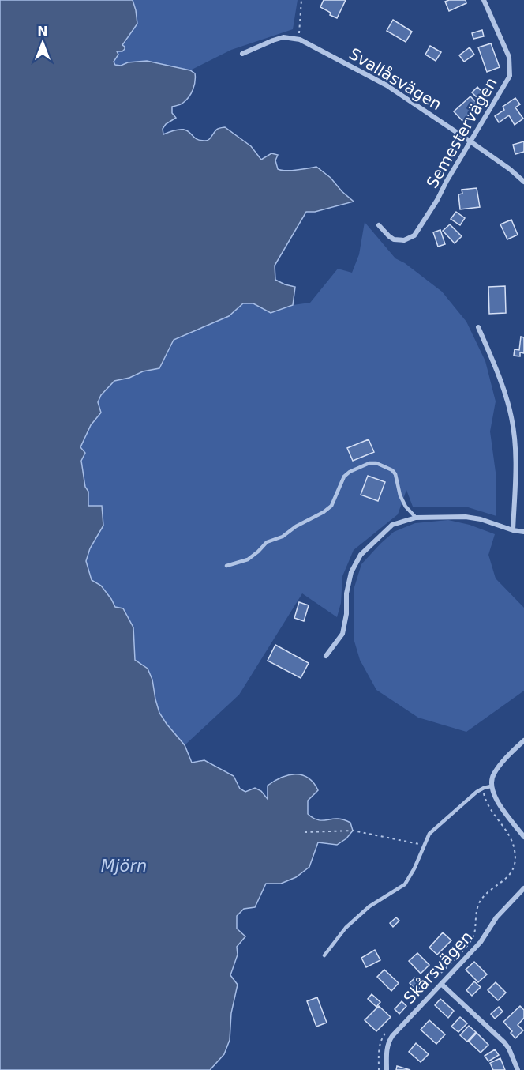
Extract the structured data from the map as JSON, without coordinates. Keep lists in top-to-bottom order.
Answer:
{
  "streets": {
    "street": ["Svallåsvägen", "Semestervägen", "Skårsvägen"]
  },
  "crossings": [
    ["Svallåsvägen", "Semestervägen"]
  ],
  "water": ["Mjörn"],
  "north": "top"
}
